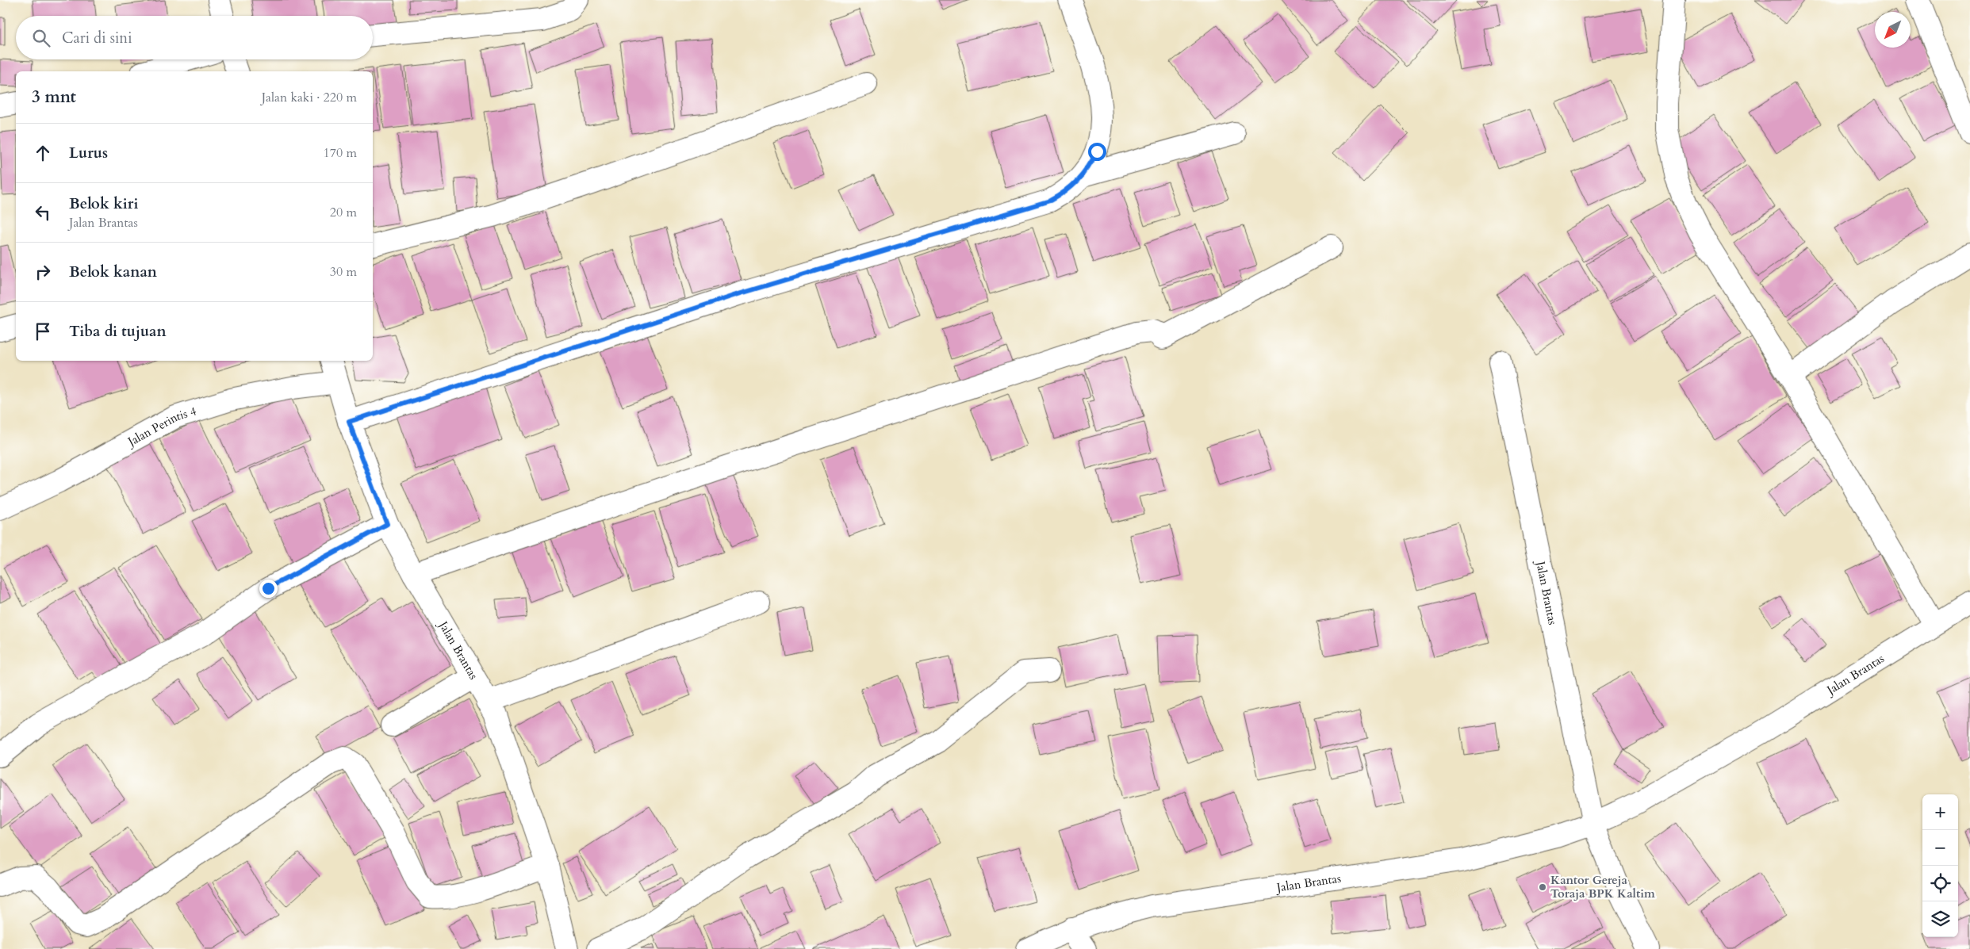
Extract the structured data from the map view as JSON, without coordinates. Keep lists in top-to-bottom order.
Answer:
{
  "streets": {
    "street": ["Jalan Perintis 4", "Jalan Brantas"]
  },
  "crossings": [
    ["Jalan Perintis 4", "Jalan Brantas"]
  ],
  "places": ["Kantor Gereja Toraja BPK Kaltim"],
  "north": "bottom left",
  "page": {
    "search": "Cari di sini",
    "heading": ["3 mnt", "Jalan kaki · 220 m"],
    "list": [
      ["Lurus", "170 m"],
      ["Belok kiri", "Jalan Brantas", "20 m"],
      ["Belok kanan", "30 m"],
      "Tiba di tujuan"
    ],
    "map_buttons": ["+", "−"]
  }
}
